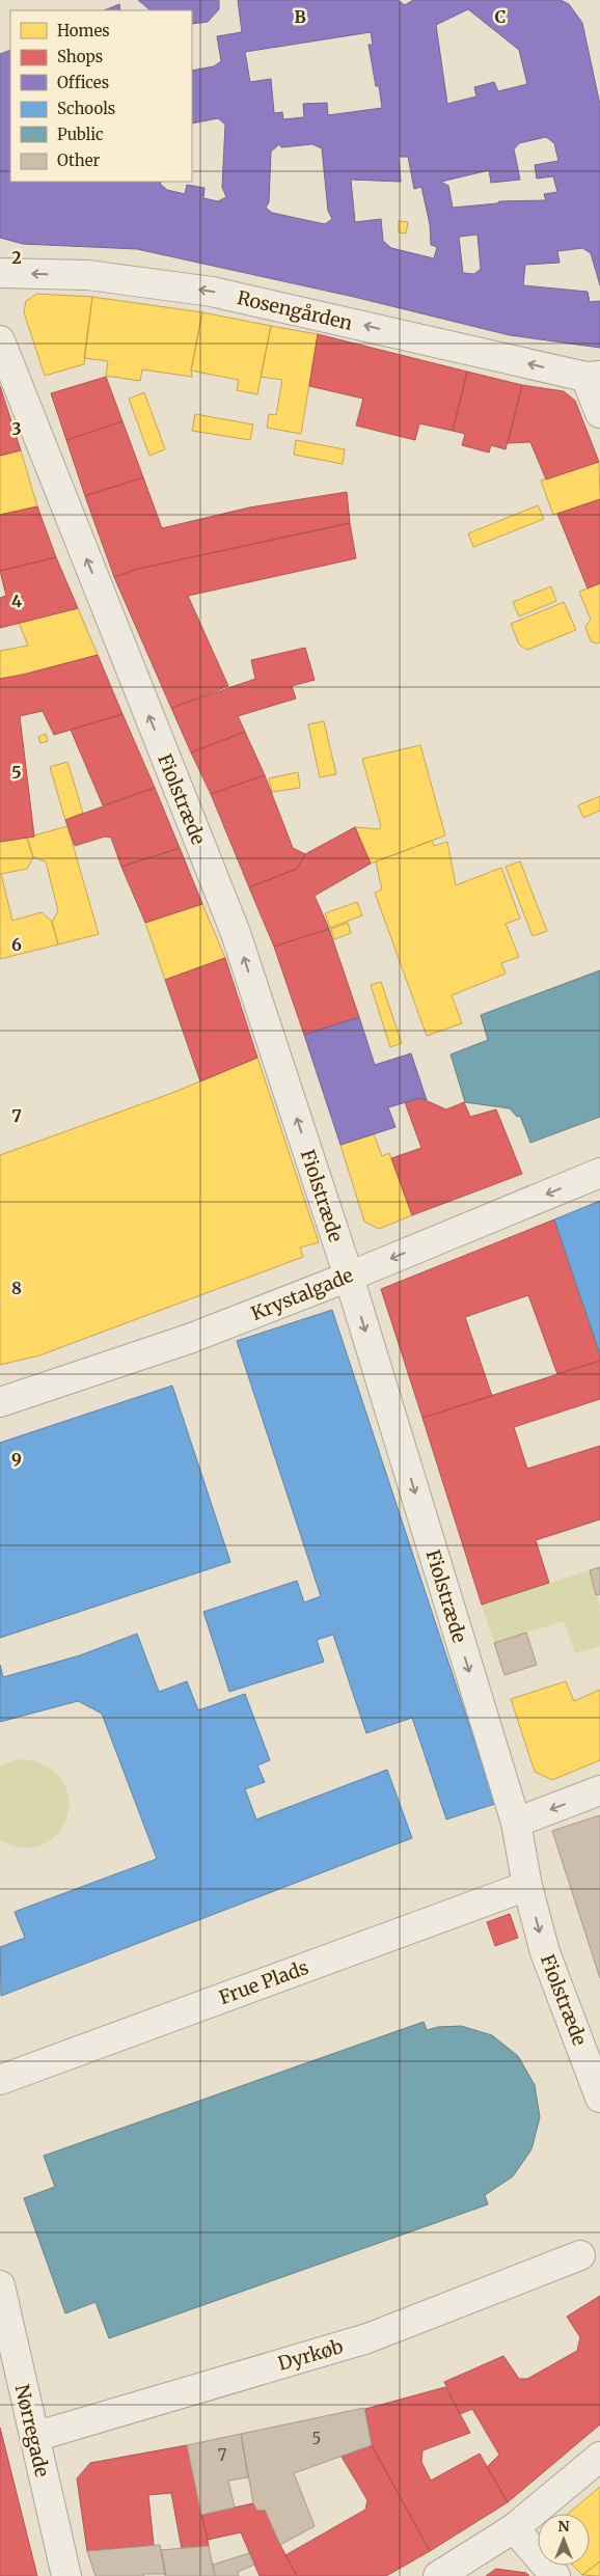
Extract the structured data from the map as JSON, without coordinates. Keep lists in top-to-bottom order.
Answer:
{
  "streets": {
    "street": [
      "Rosengården",
      "Fiolstræde",
      "Krystalgade",
      "Frue Plads",
      "Dyrkøb",
      "Nørregade"
    ]
  },
  "crossings": [
    ["Fiolstræde", "Krystalgade"],
    ["Fiolstræde", "Frue Plads"],
    ["Dyrkøb", "Nørregade"]
  ],
  "one_way": ["Rosengården", "Krystalgade"],
  "house_numbers": ["5", "7"],
  "legend": [
    "Homes",
    "Shops",
    "Offices",
    "Schools",
    "Public",
    "Other"
  ],
  "north": "top",
  "grid": {
    "columns": ["B", "C"],
    "rows": [
      "2",
      "3",
      "4",
      "5",
      "6",
      "7",
      "8",
      "9"
    ]
  }
}
